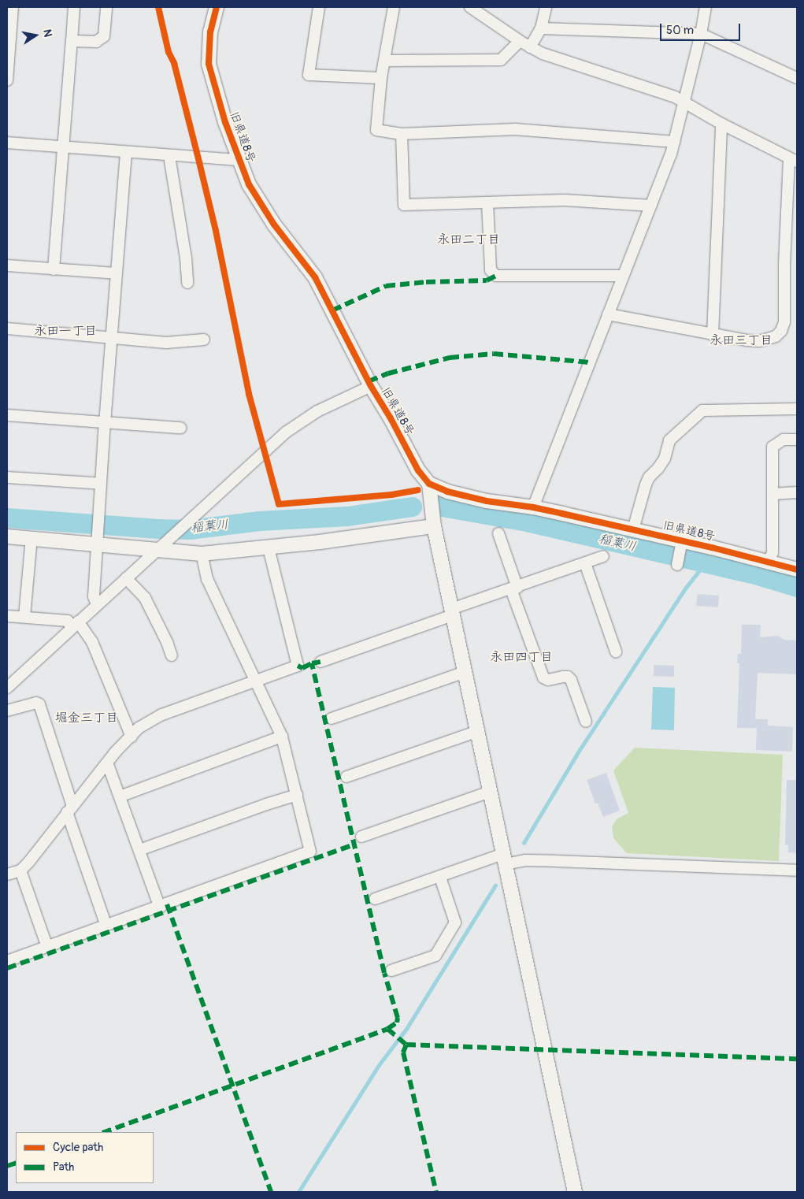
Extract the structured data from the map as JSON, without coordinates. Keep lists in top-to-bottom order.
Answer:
{
  "streets": {
    "street": ["旧県道8号"]
  },
  "districts": [
    "永田二丁目",
    "永田一丁目",
    "永田三丁目",
    "永田四丁目",
    "堀金三丁目"
  ],
  "water": ["稲葉川"],
  "legend": ["Cycle path", "Path"],
  "scale_bar": "50 m",
  "north": "right"
}
